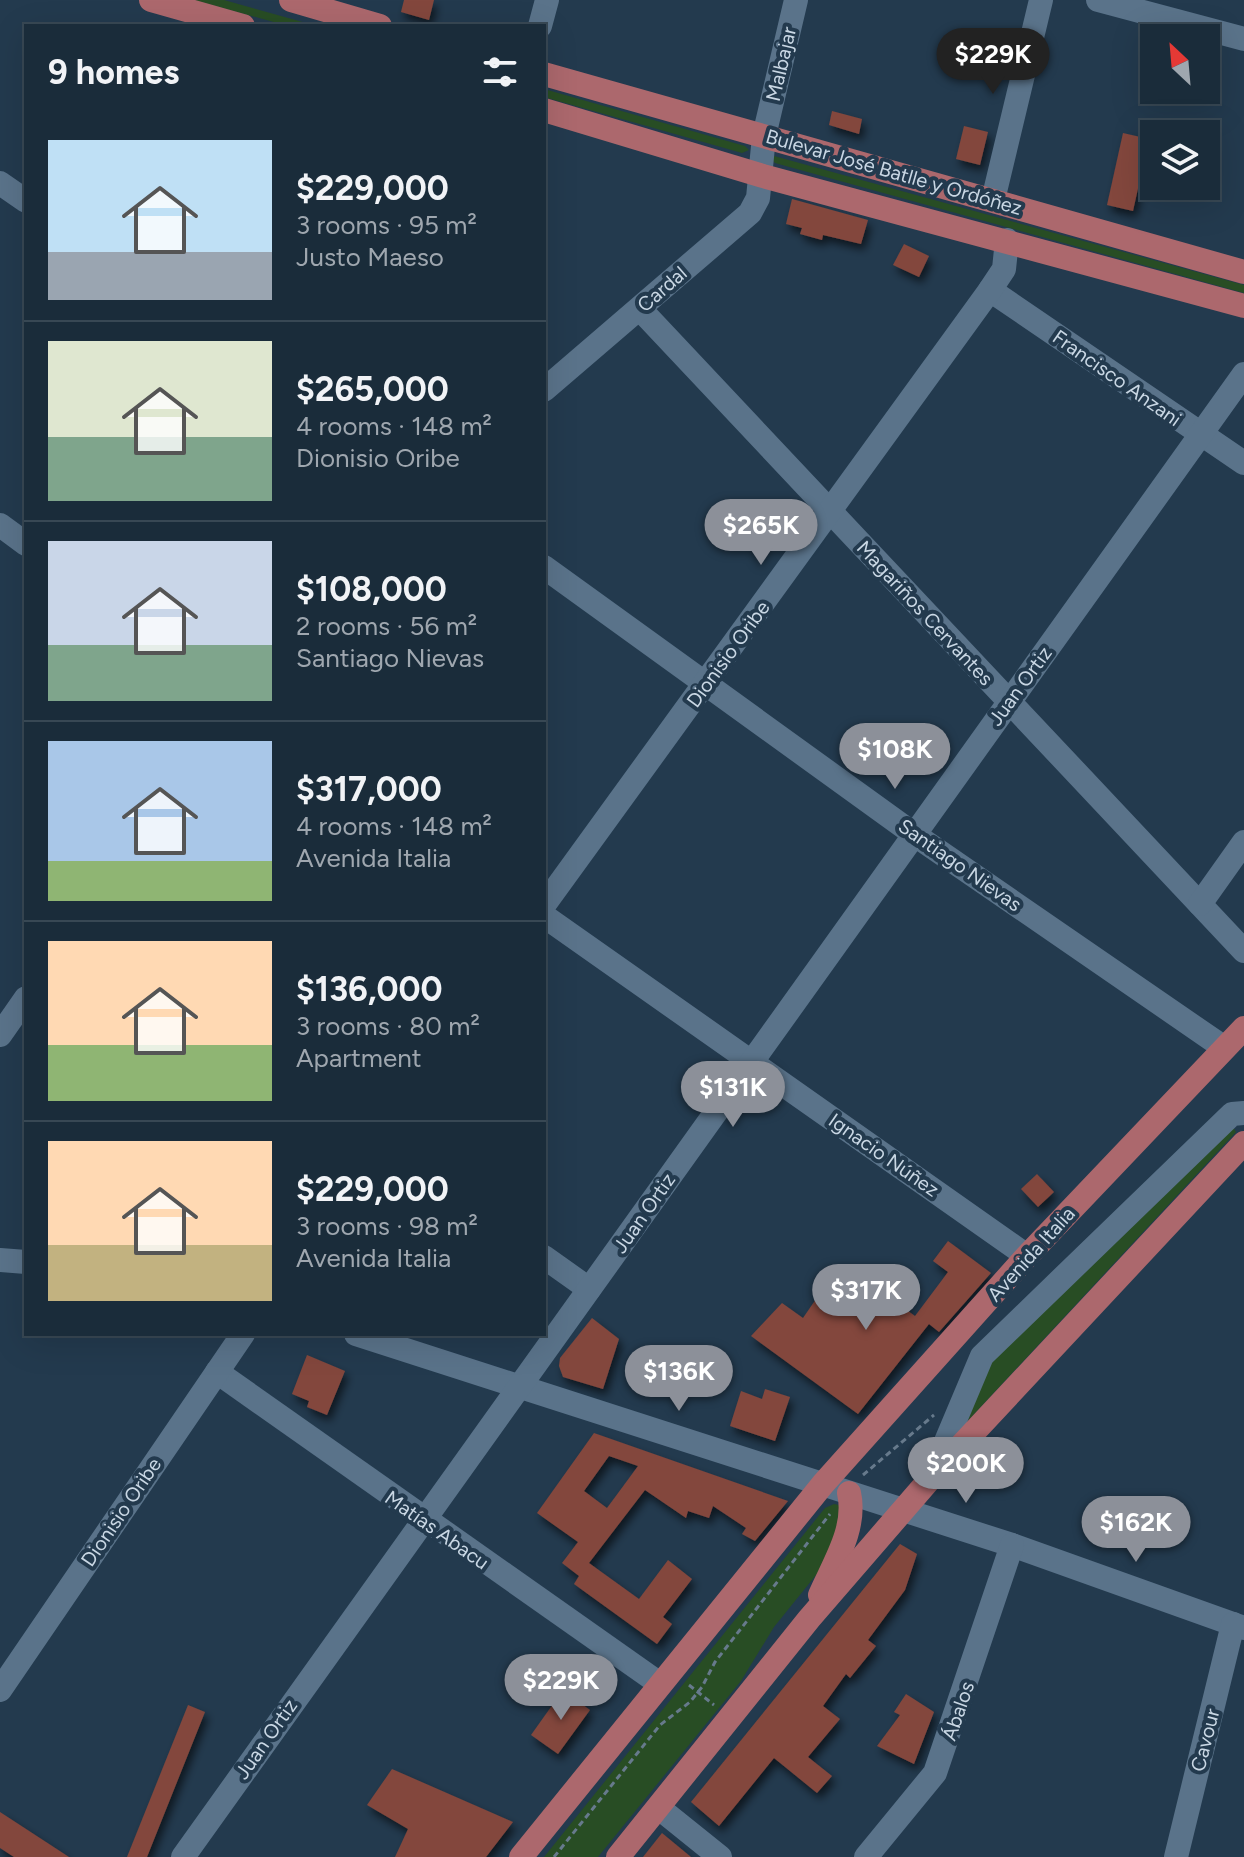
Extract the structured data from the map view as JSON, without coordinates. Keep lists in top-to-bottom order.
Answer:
{
  "streets": {
    "main road": ["Bulevar José Batlle y Ordóñez", "Avenida Italia"],
    "street": [
      "Malbajar",
      "Cardal",
      "Francisco Anzani",
      "Magariños Cervantes",
      "Dionisio Oribe",
      "Juan Ortiz",
      "Santiago Nievas",
      "Ignacio Núñez",
      "Matías Abacu",
      "Ábalos",
      "Cavour"
    ]
  },
  "crossings": [
    ["Malbajar", "Bulevar José Batlle y Ordóñez"],
    ["Malbajar", "Cardal"],
    ["Bulevar José Batlle y Ordóñez", "Cardal"],
    ["Bulevar José Batlle y Ordóñez", "Dionisio Oribe"],
    ["Cardal", "Magariños Cervantes"],
    ["Francisco Anzani", "Dionisio Oribe"],
    ["Francisco Anzani", "Juan Ortiz"],
    ["Magariños Cervantes", "Dionisio Oribe"],
    ["Magariños Cervantes", "Juan Ortiz"],
    ["Dionisio Oribe", "Santiago Nievas"],
    ["Dionisio Oribe", "Matías Abacu"],
    ["Juan Ortiz", "Santiago Nievas"],
    ["Juan Ortiz", "Ignacio Núñez"],
    ["Juan Ortiz", "Matías Abacu"],
    ["Santiago Nievas", "Avenida Italia"],
    ["Ignacio Núñez", "Avenida Italia"],
    ["Avenida Italia", "Matías Abacu"]
  ],
  "north": "top left",
  "page": {
    "heading": "9 homes",
    "price": [
      "$229K",
      "$265K",
      "$108K",
      "$131K",
      "$317K",
      "$136K",
      "$200K",
      "$162K",
      "$229K"
    ],
    "list": [
      {
        "name": "$229,000",
        "note": "3 rooms · 95 m² · Justo Maeso"
      },
      {
        "name": "$265,000",
        "note": "4 rooms · 148 m² · Dionisio Oribe"
      },
      {
        "name": "$108,000",
        "note": "2 rooms · 56 m² · Santiago Nievas"
      },
      {
        "name": "$317,000",
        "note": "4 rooms · 148 m² · Avenida Italia"
      },
      {
        "name": "$136,000",
        "note": "3 rooms · 80 m² · Apartment"
      },
      {
        "name": "$229,000",
        "note": "3 rooms · 98 m² · Avenida Italia"
      }
    ]
  }
}
